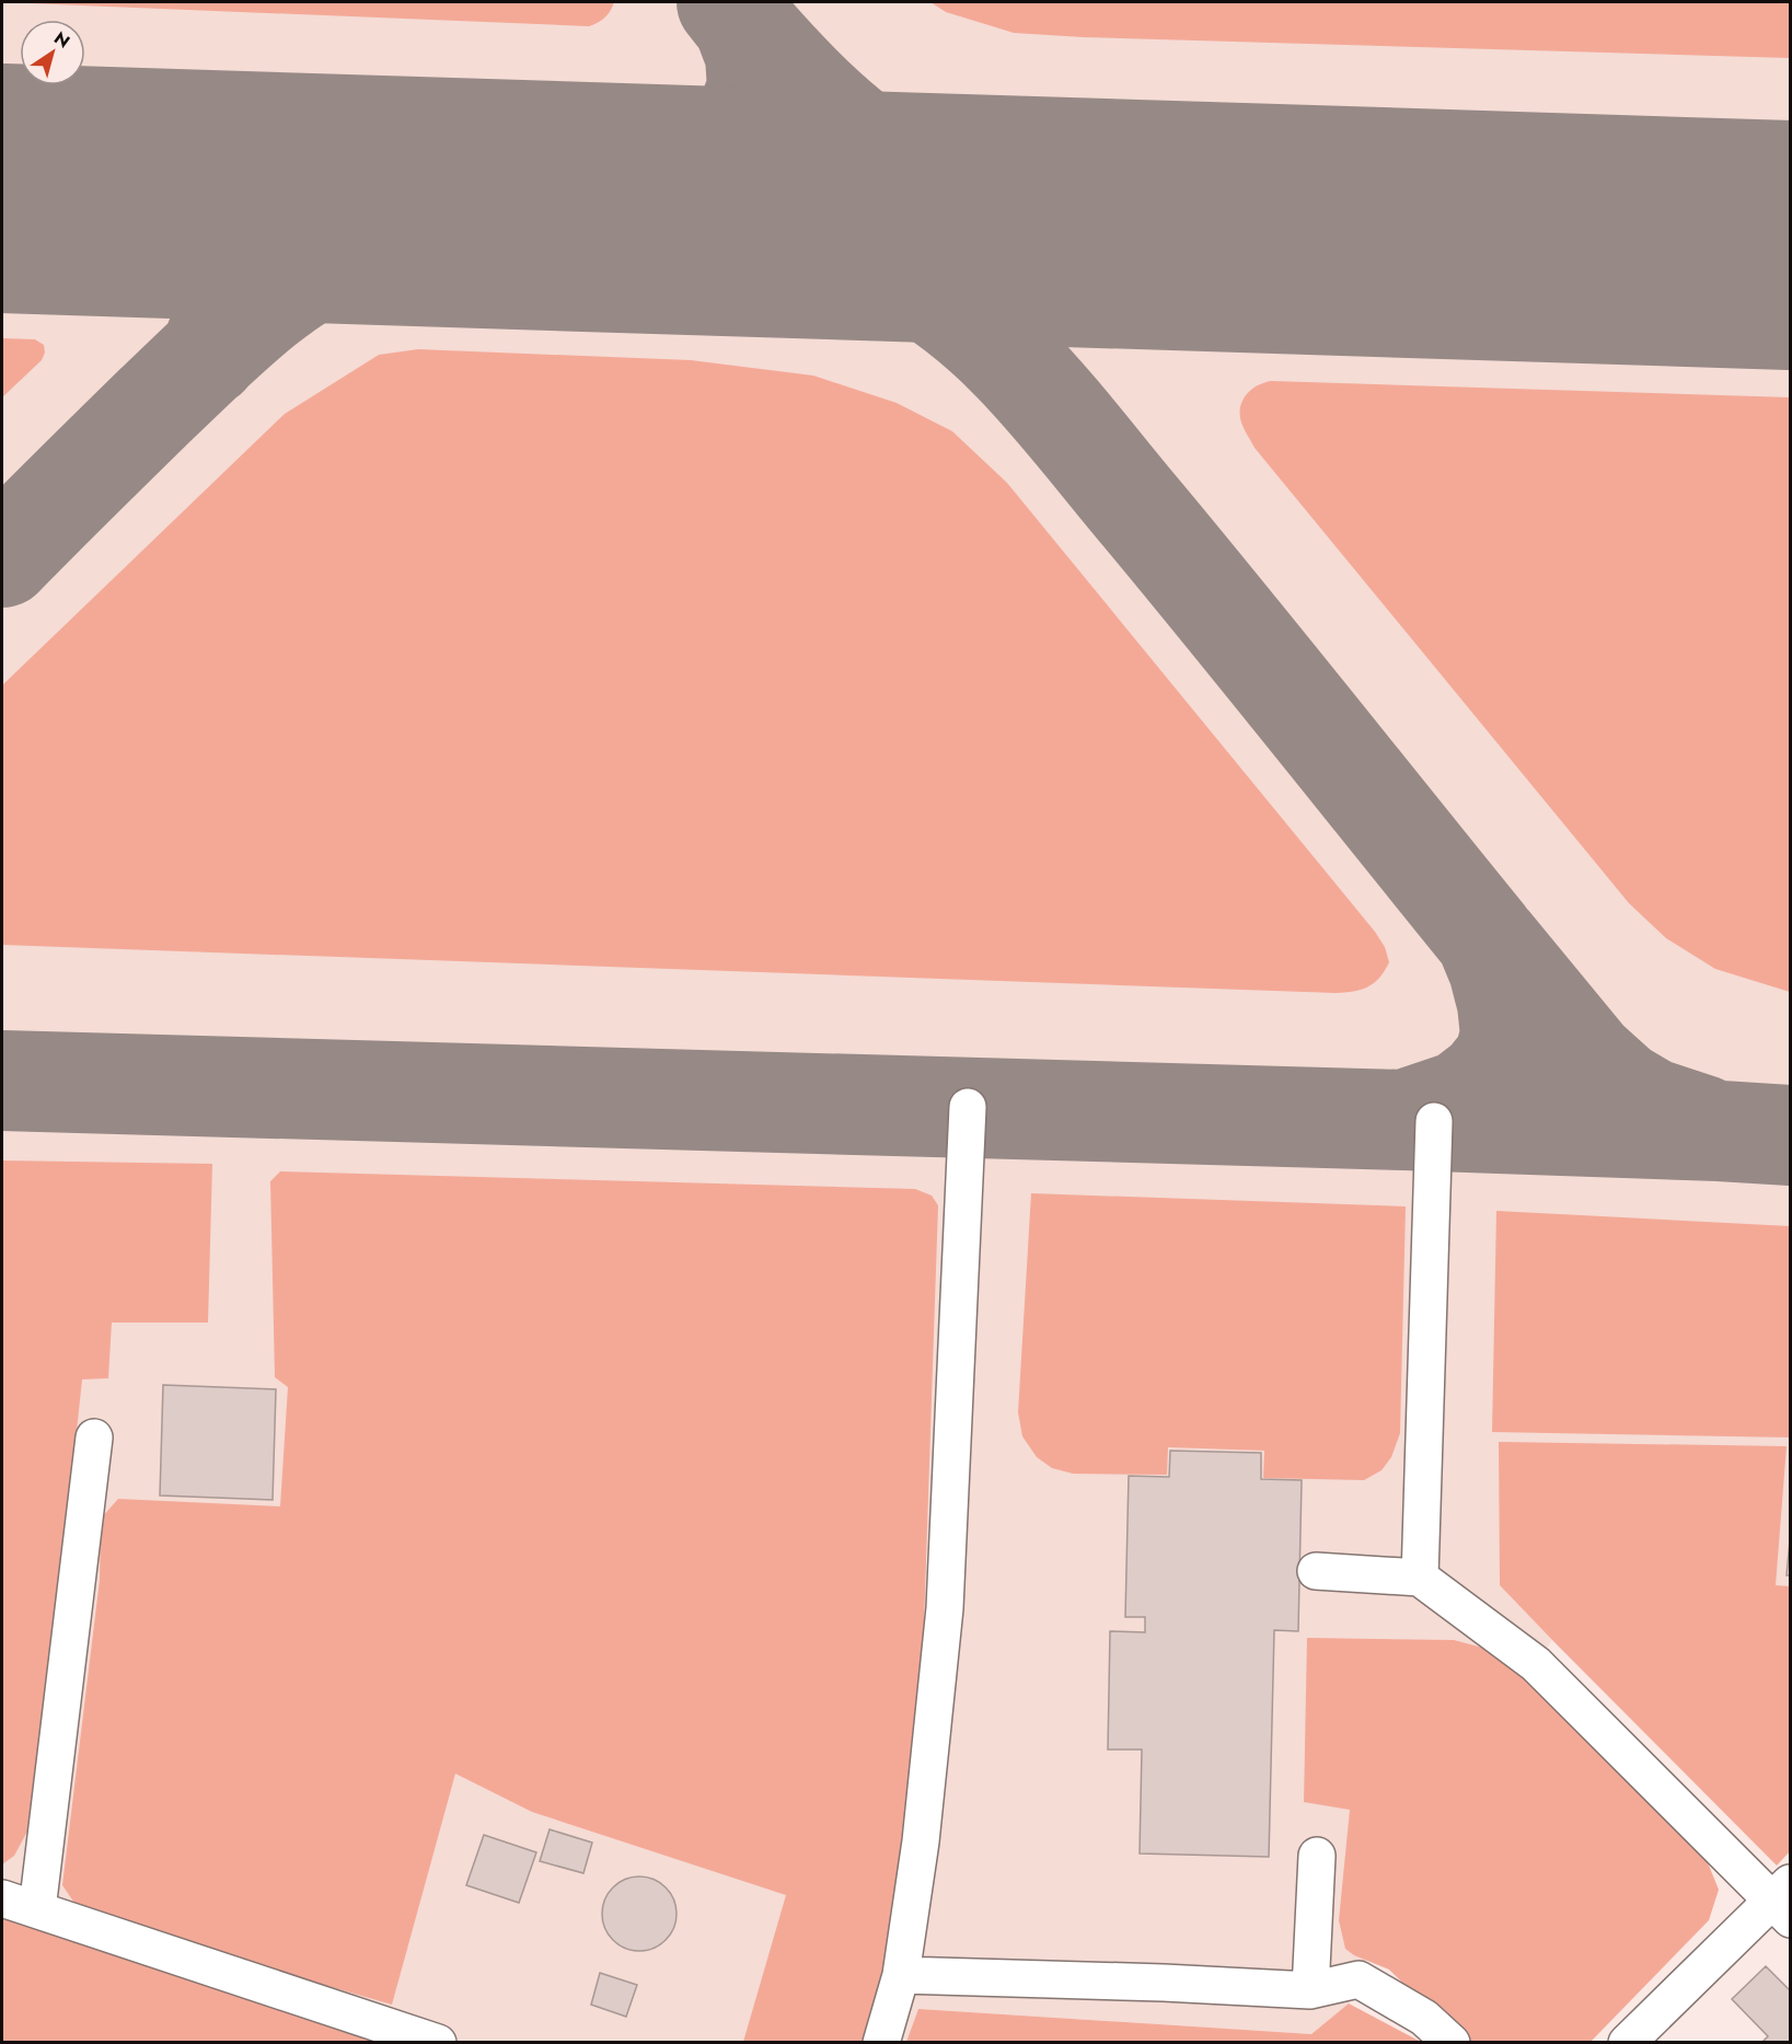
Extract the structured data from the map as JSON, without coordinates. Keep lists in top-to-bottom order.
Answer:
{
  "north": "top right"
}
